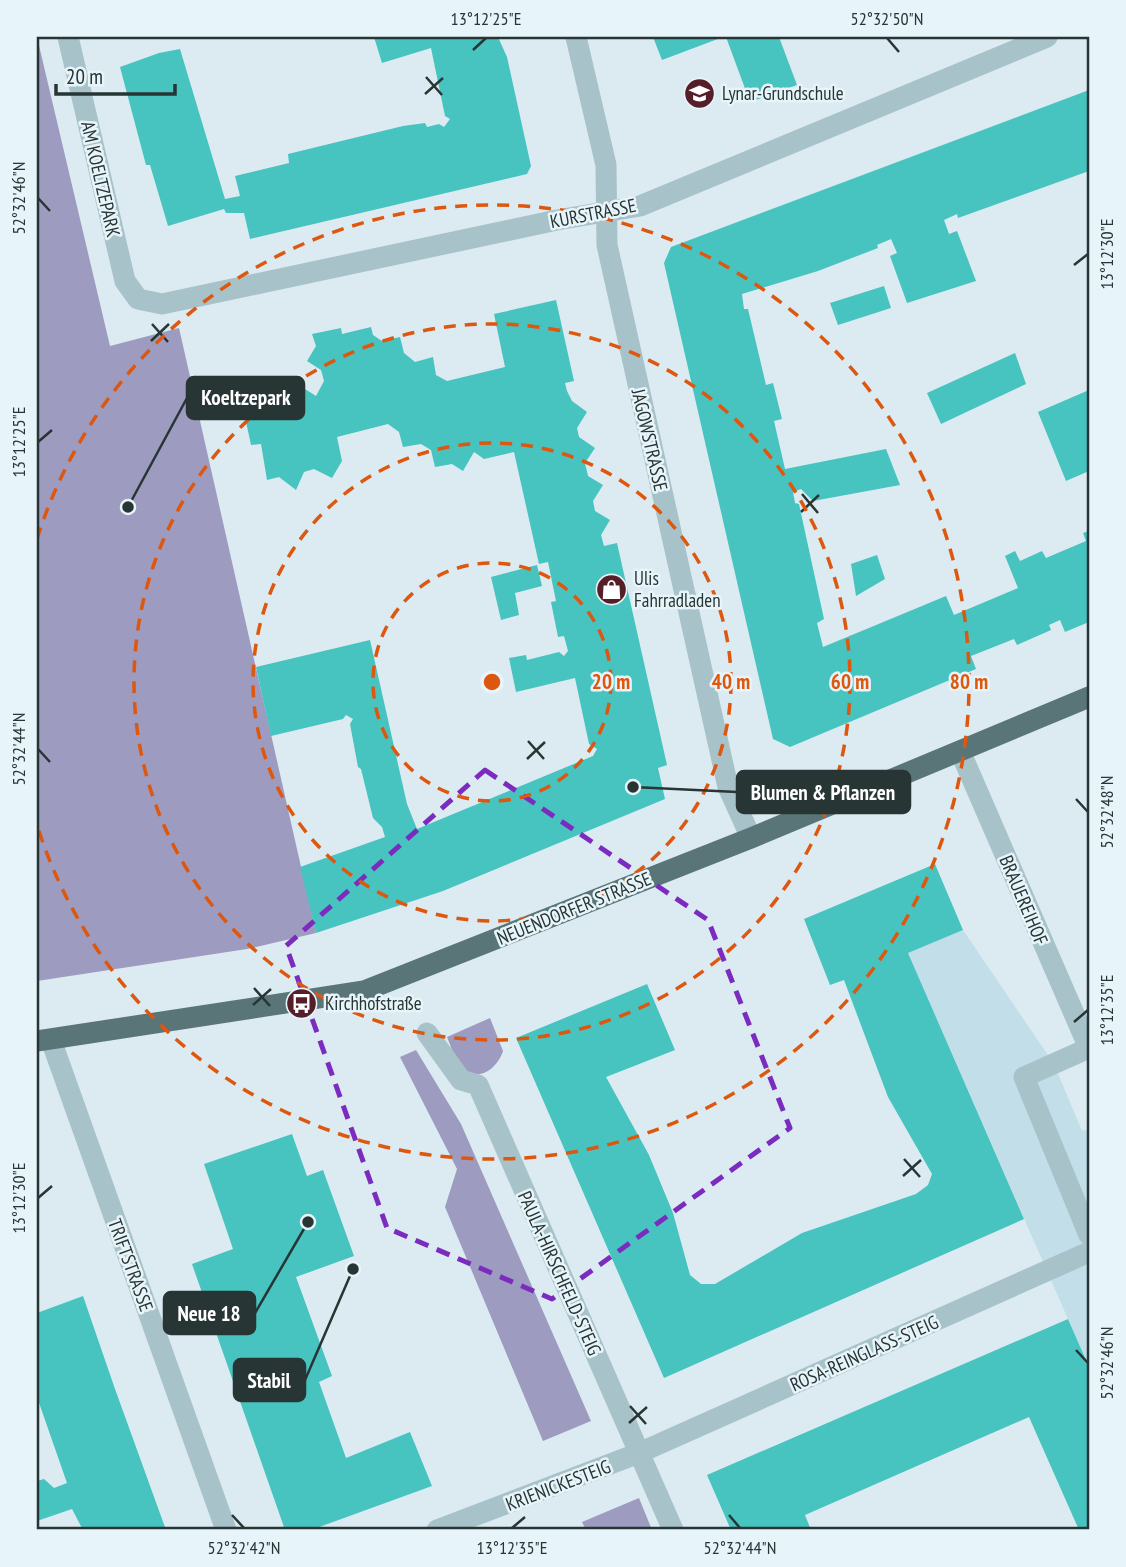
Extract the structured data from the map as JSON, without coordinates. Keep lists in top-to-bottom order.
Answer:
{
  "streets": {
    "main road": ["NEUENDORFER STRASSE"],
    "street": [
      "AM KOELTZEPARK",
      "KURSTRASSE",
      "JAGOWSTRASSE",
      "BRAUEREIHOF",
      "TRIFTSTRASSE",
      "PAULA-HIRSCHFELD-STEIG",
      "ROSA-REINGLASS-STEIG",
      "KRIENICKESTEIG"
    ]
  },
  "crossings": [
    ["AM KOELTZEPARK", "KURSTRASSE"],
    ["KURSTRASSE", "JAGOWSTRASSE"],
    ["JAGOWSTRASSE", "NEUENDORFER STRASSE"],
    ["BRAUEREIHOF", "NEUENDORFER STRASSE"],
    ["NEUENDORFER STRASSE", "TRIFTSTRASSE"],
    ["PAULA-HIRSCHFELD-STEIG", "ROSA-REINGLASS-STEIG"],
    ["PAULA-HIRSCHFELD-STEIG", "KRIENICKESTEIG"],
    ["ROSA-REINGLASS-STEIG", "KRIENICKESTEIG"]
  ],
  "places": {
    "school or university": ["Lynar-Grundschule"],
    "other": [
      "Koeltzepark",
      "Blumen & Pflanzen",
      "Neue 18",
      "Stabil"
    ],
    "shop": ["Ulis Fahrradladen"],
    "bus stop": ["Kirchhofstraße"]
  },
  "scale_bar": "20 m",
  "coordinates": [
    "13°12'25\"E",
    "52°32'50\"N",
    "52°32'46\"N",
    "13°12'30\"E",
    "52°32'44\"N",
    "52°32'48\"N",
    "13°12'35\"E",
    "52°32'42\"N"
  ],
  "rings": [
    "20 m",
    "40 m",
    "60 m",
    "80 m"
  ]
}
